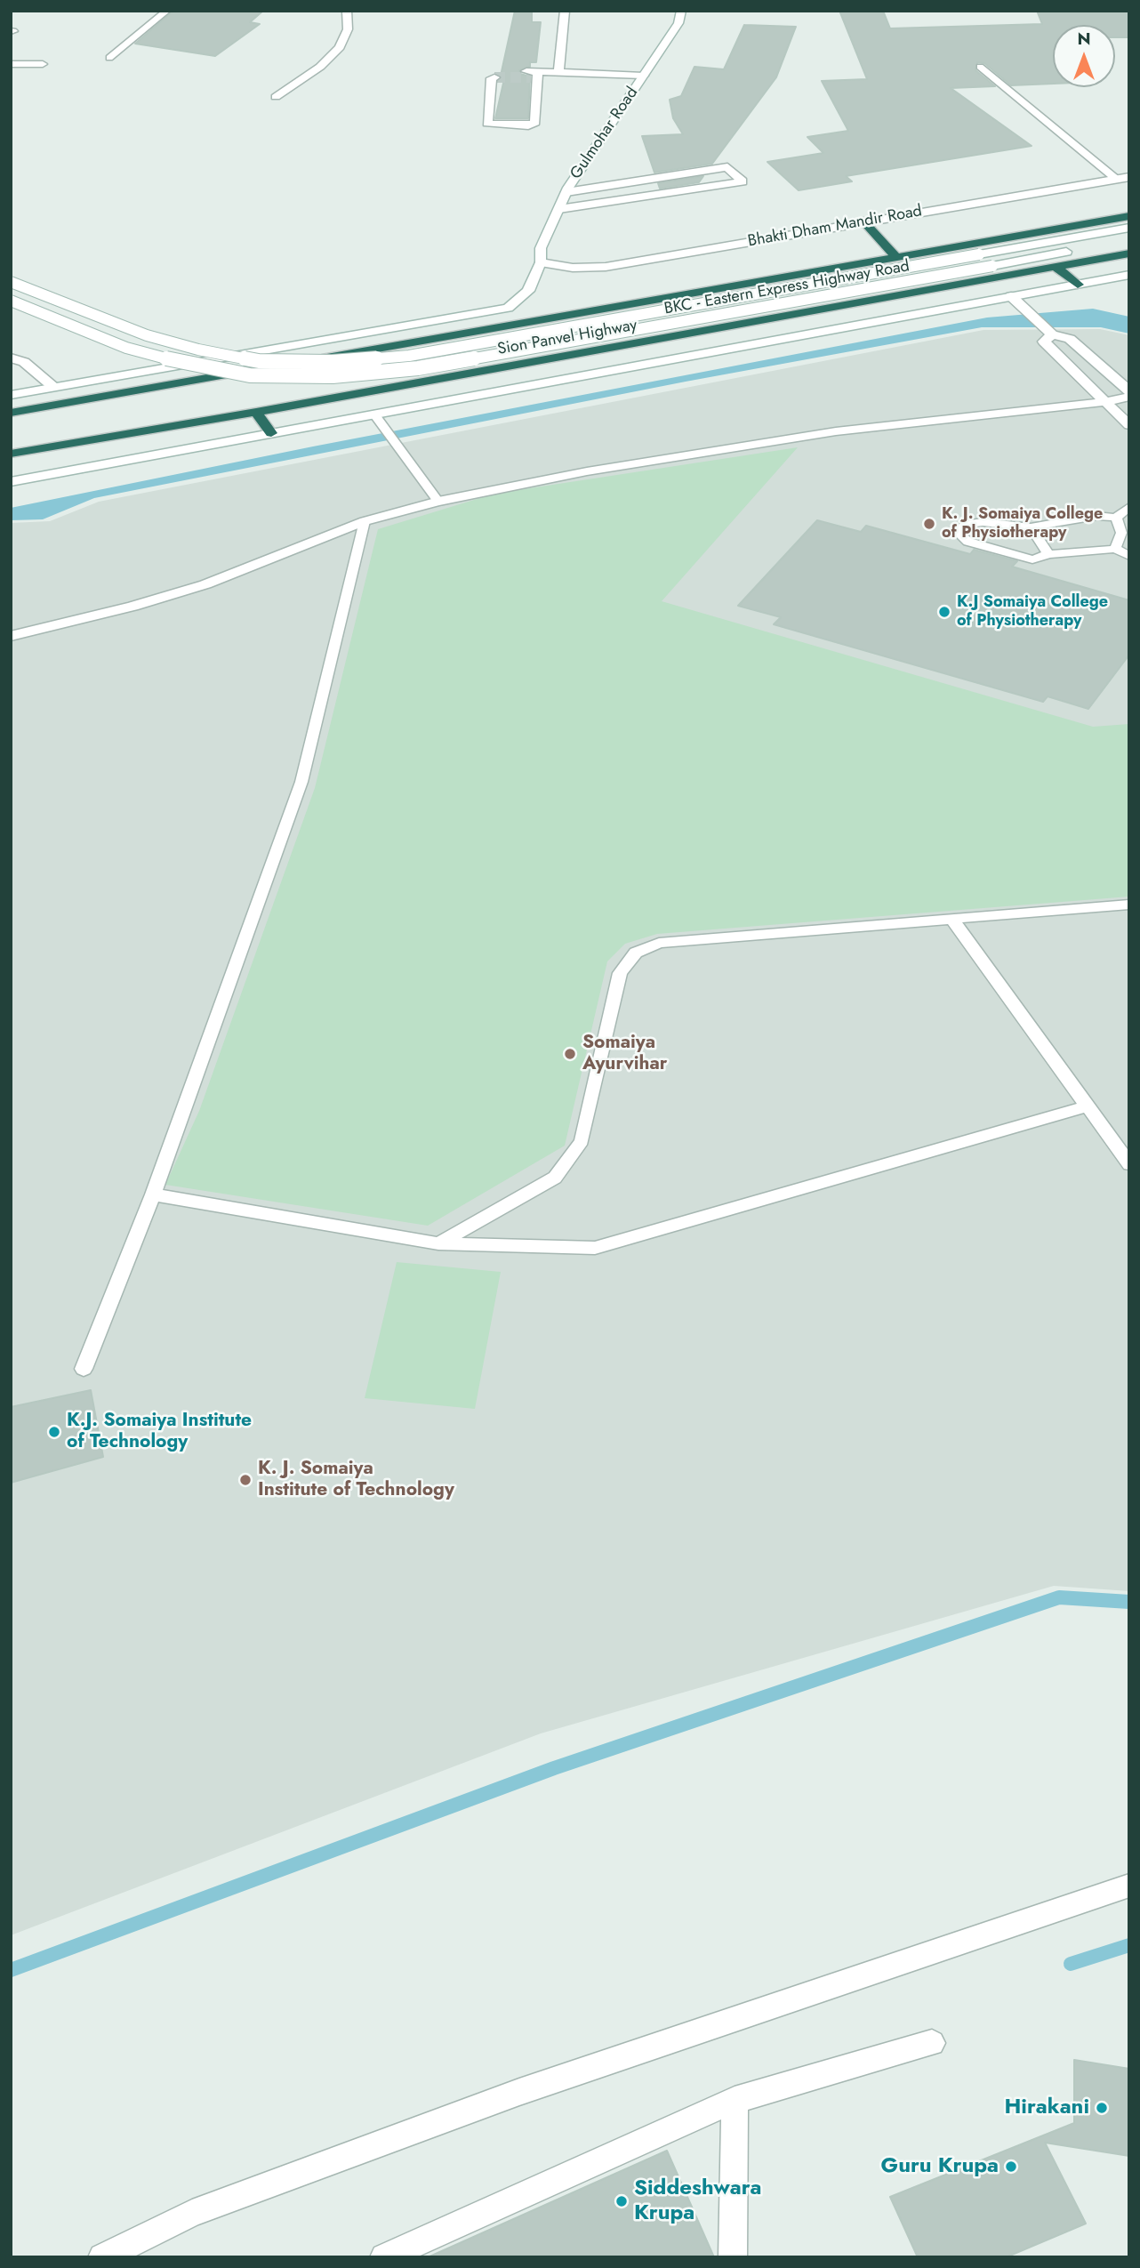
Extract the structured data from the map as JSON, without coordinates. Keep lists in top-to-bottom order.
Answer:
{
  "streets": {
    "highway": ["Sion Panvel Highway"],
    "street": ["Gulmohar Road", "Bhakti Dham Mandir Road", "BKC - Eastern Express Highway Road"]
  },
  "crossings": [
    ["Gulmohar Road", "Bhakti Dham Mandir Road"]
  ],
  "places": [
    "K. J. Somaiya College of Physiotherapy",
    "K.J Somaiya College of Physiotherapy",
    "Somaiya Ayurvihar",
    "K.J. Somaiya Institute of Technology",
    "K. J. Somaiya Institute of Technology",
    "Hirakani",
    "Guru Krupa",
    "Siddeshwara Krupa"
  ],
  "north": "top"
}
